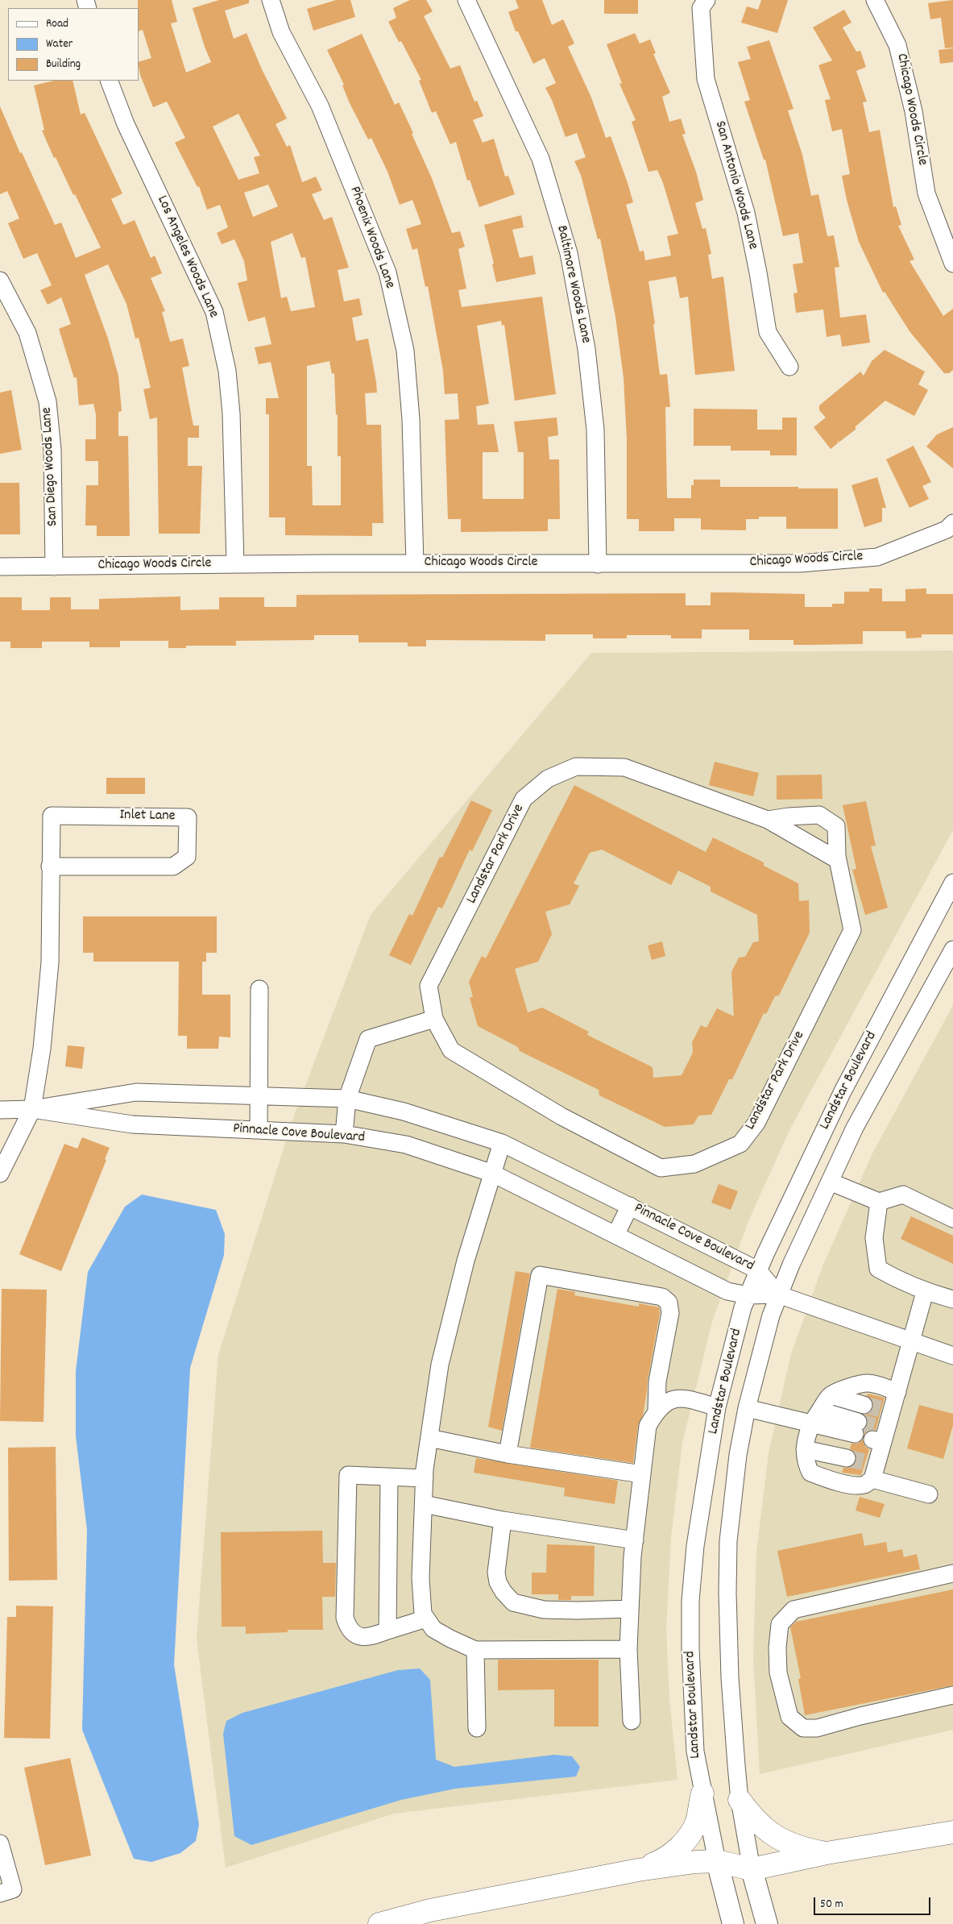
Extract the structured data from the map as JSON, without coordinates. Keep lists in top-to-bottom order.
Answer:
{
  "streets": {
    "main road": ["Landstar Boulevard"],
    "street": [
      "Chicago Woods Circle",
      "San Antonio Woods Lane",
      "Phoenix Woods Lane",
      "Los Angeles Woods Lane",
      "Baltimore Woods Lane",
      "San Diego Woods Lane",
      "Inlet Lane",
      "Landstar Park Drive",
      "Pinnacle Cove Boulevard"
    ]
  },
  "crossings": [
    ["Chicago Woods Circle", "Phoenix Woods Lane"],
    ["Chicago Woods Circle", "Los Angeles Woods Lane"],
    ["Chicago Woods Circle", "Baltimore Woods Lane"],
    ["Chicago Woods Circle", "San Diego Woods Lane"],
    ["Inlet Lane", "Pinnacle Cove Boulevard"],
    ["Landstar Boulevard", "Pinnacle Cove Boulevard"]
  ],
  "legend": ["Road", "Water", "Building"],
  "scale_bar": "50 m"
}
